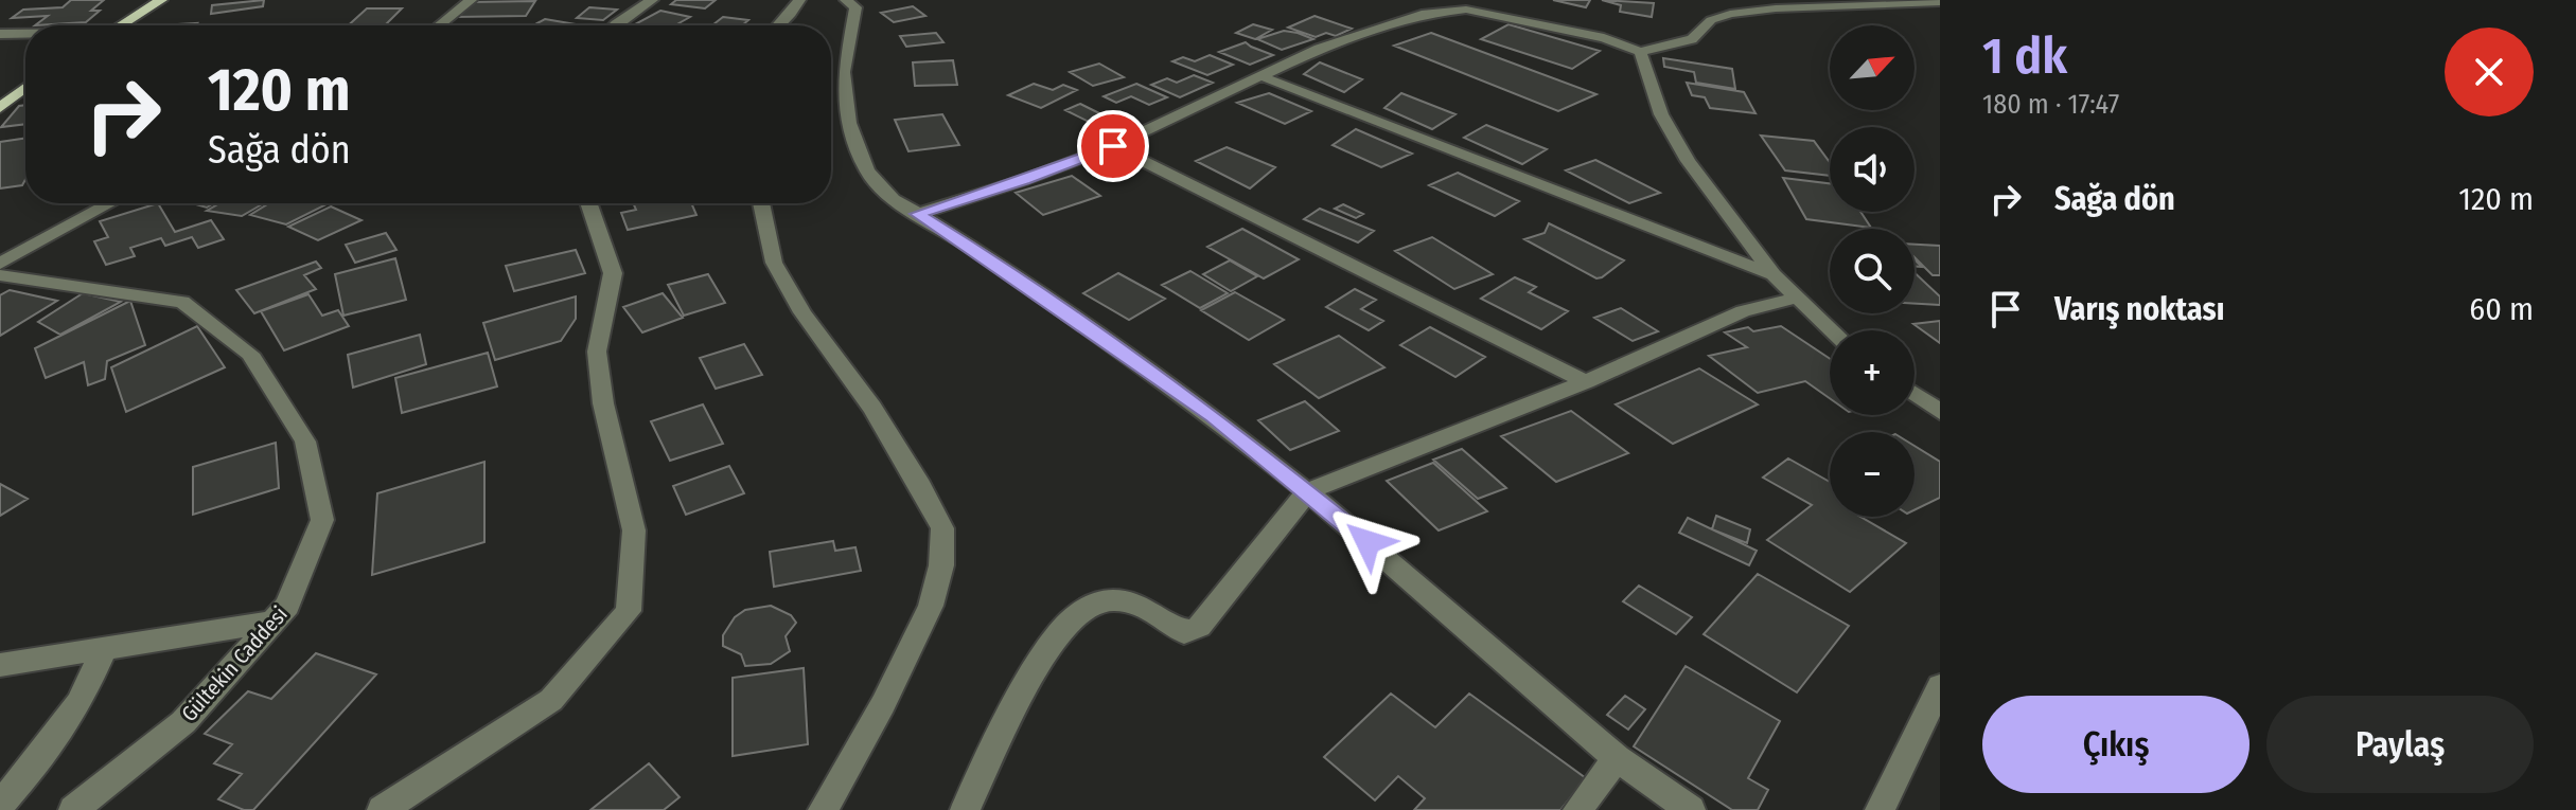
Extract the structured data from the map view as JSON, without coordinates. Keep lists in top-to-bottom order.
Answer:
{
  "streets": {
    "street": ["Gültekin Caddesi"]
  },
  "north": "top right",
  "page": {
    "heading": ["1 dk", "180 m · 17:47"],
    "map_buttons": ["+", "−"],
    "turn": ["120 m", "Sağa dön"],
    "list": [
      {
        "name": "Sağa dön",
        "value": "120 m"
      },
      {
        "name": "Varış noktası",
        "value": "60 m"
      }
    ],
    "buttons": ["Çıkış", "Paylaş"]
  }
}
